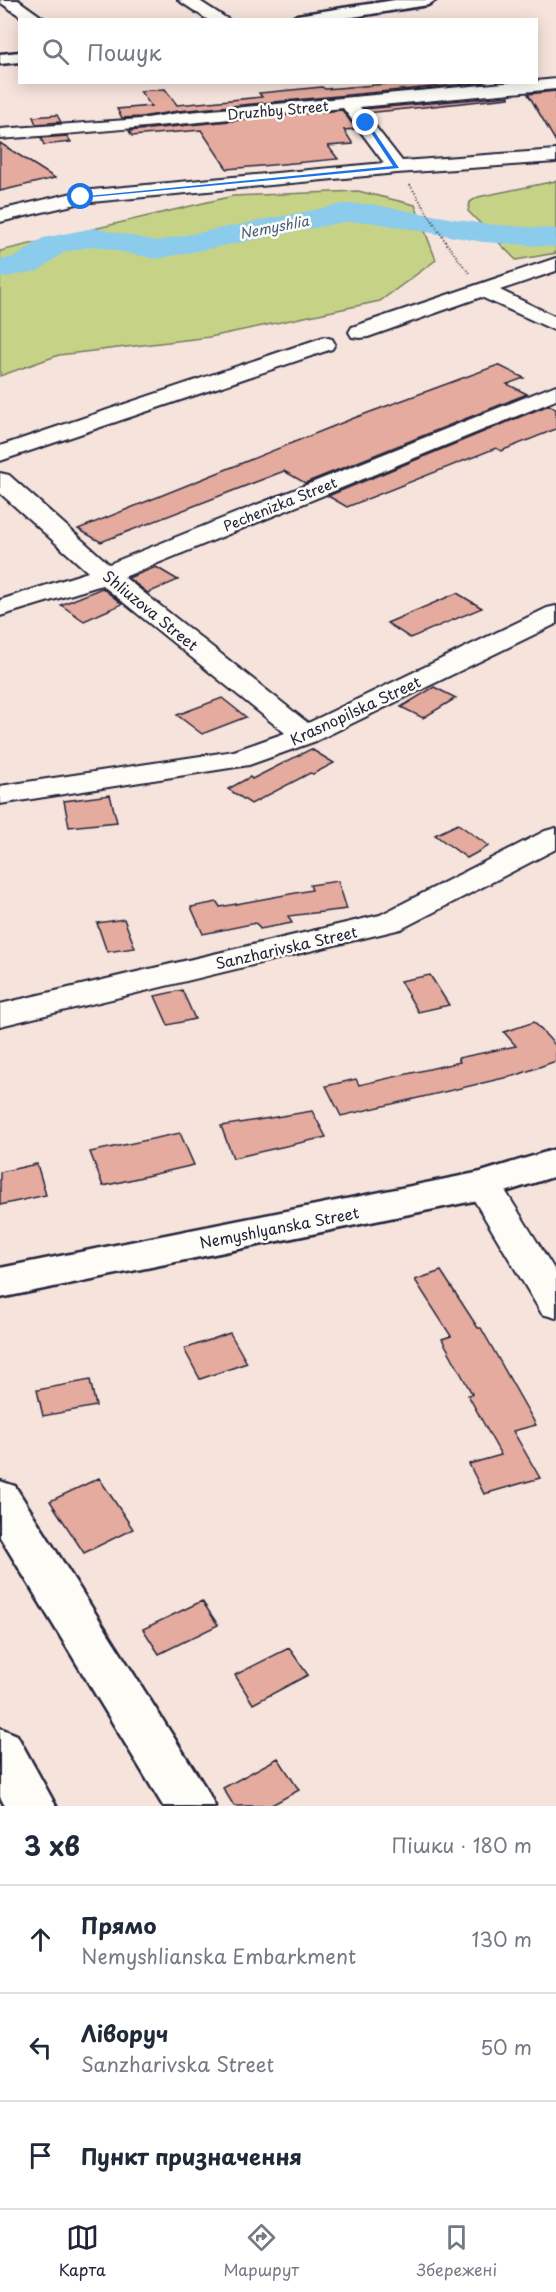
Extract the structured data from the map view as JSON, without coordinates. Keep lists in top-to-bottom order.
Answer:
{
  "streets": {
    "street": [
      "Druzhby Street",
      "Pechenizka Street",
      "Shliuzova Street",
      "Krasnopilska Street",
      "Sanzharivska Street",
      "Nemyshlyanska Street"
    ]
  },
  "crossings": [
    ["Pechenizka Street", "Shliuzova Street"],
    ["Shliuzova Street", "Krasnopilska Street"]
  ],
  "water": ["Nemyshlia"],
  "page": {
    "search": "Пошук",
    "heading": ["3 хв", "Пішки · 180 m"],
    "list": [
      ["Прямо", "Nemyshlianska Embarkment", "130 m"],
      ["Ліворуч", "Sanzharivska Street", "50 m"],
      "Пункт призначення"
    ],
    "nav": ["Карта", "Маршрут", "Збережені"]
  }
}
